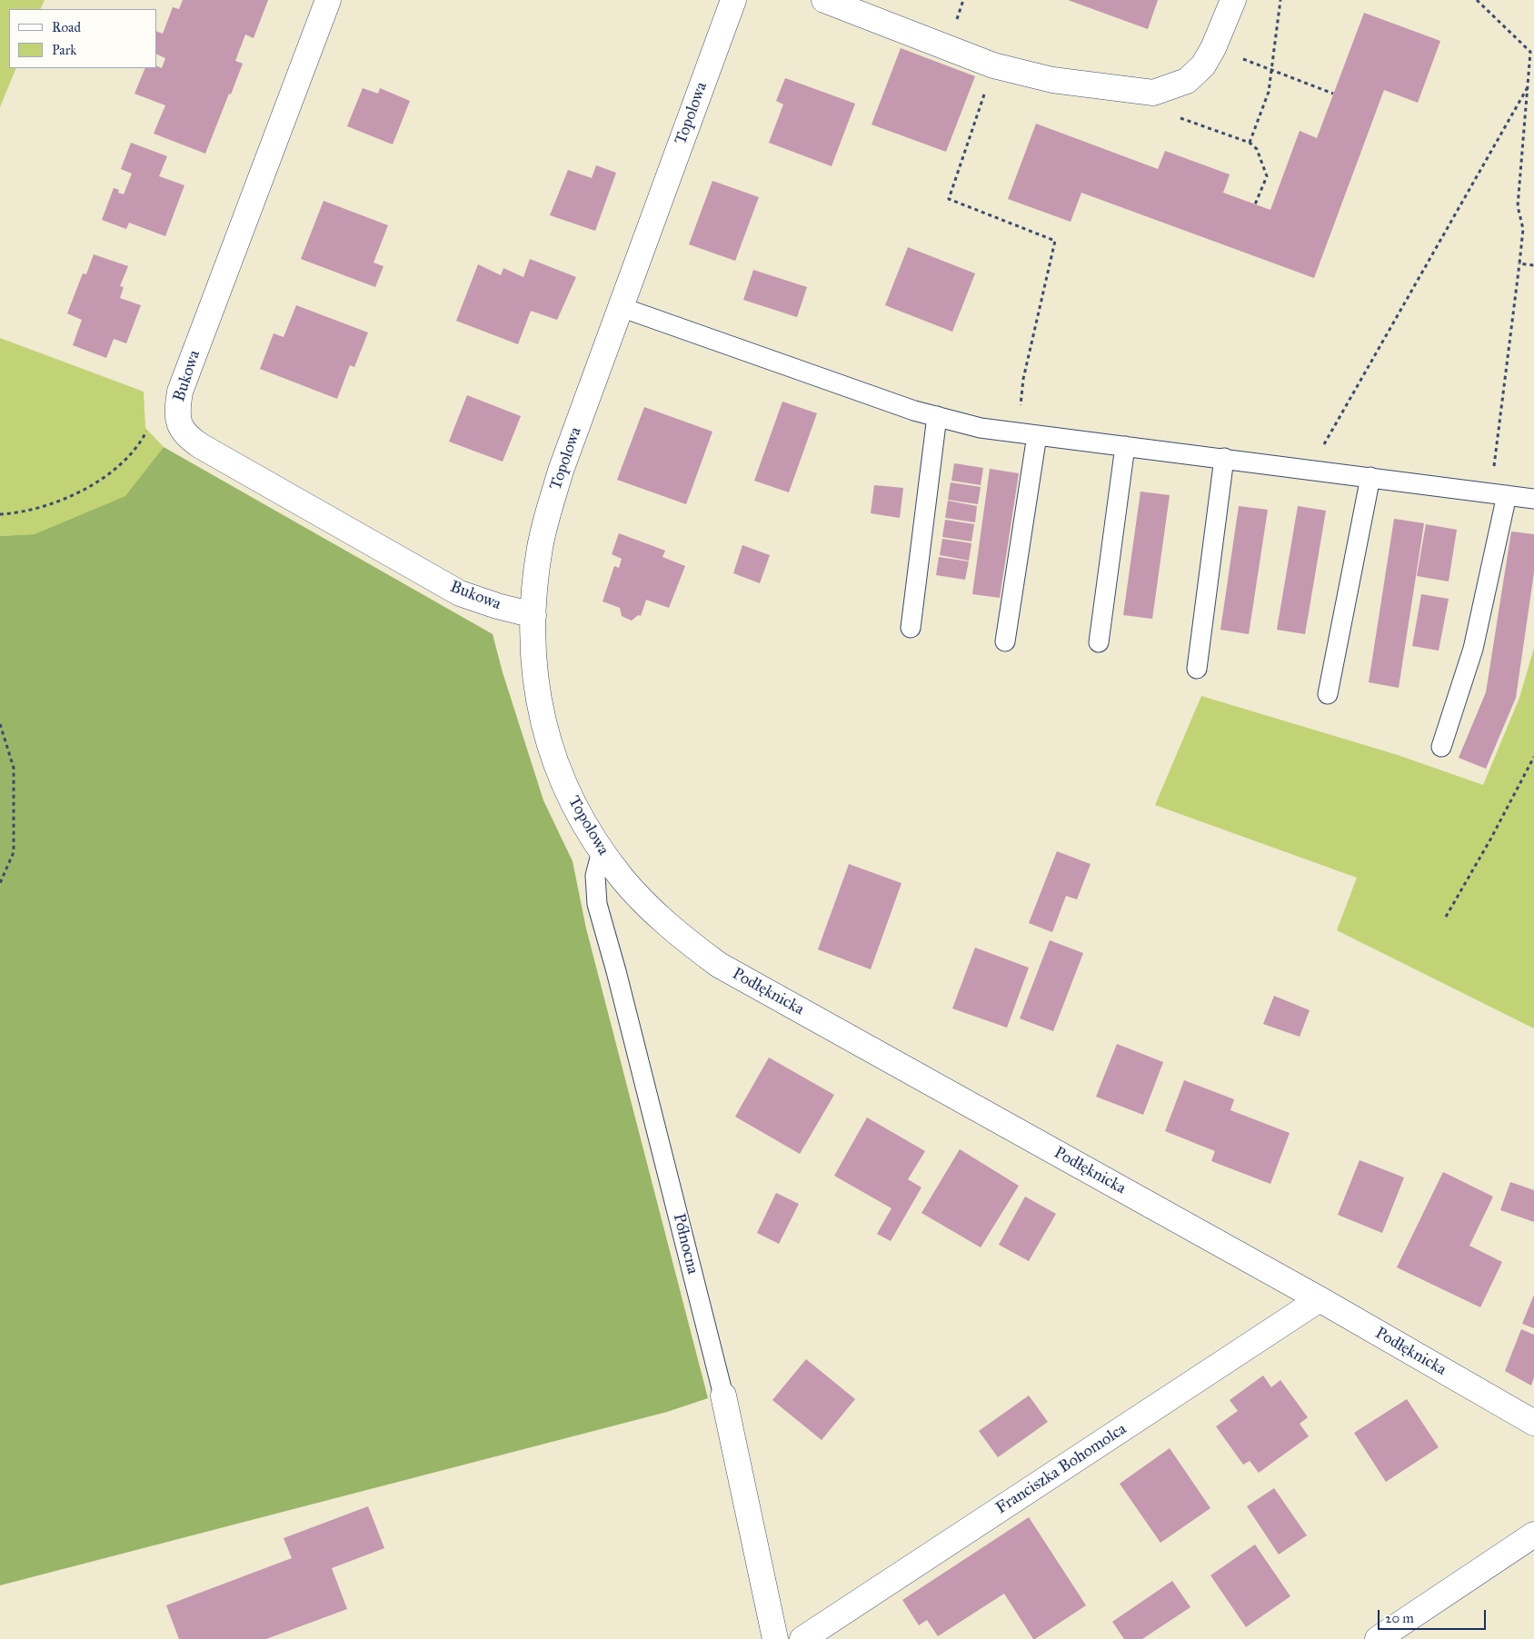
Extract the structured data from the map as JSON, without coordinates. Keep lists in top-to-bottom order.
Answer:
{
  "streets": {
    "street": [
      "Topolowa",
      "Bukowa",
      "Podłęknicka",
      "Północna",
      "Franciszka Bohomolca"
    ]
  },
  "crossings": [
    ["Topolowa", "Bukowa"],
    ["Topolowa", "Podłęknicka"],
    ["Topolowa", "Północna"],
    ["Podłęknicka", "Franciszka Bohomolca"]
  ],
  "legend": ["Road", "Park"],
  "scale_bar": "20 m"
}
